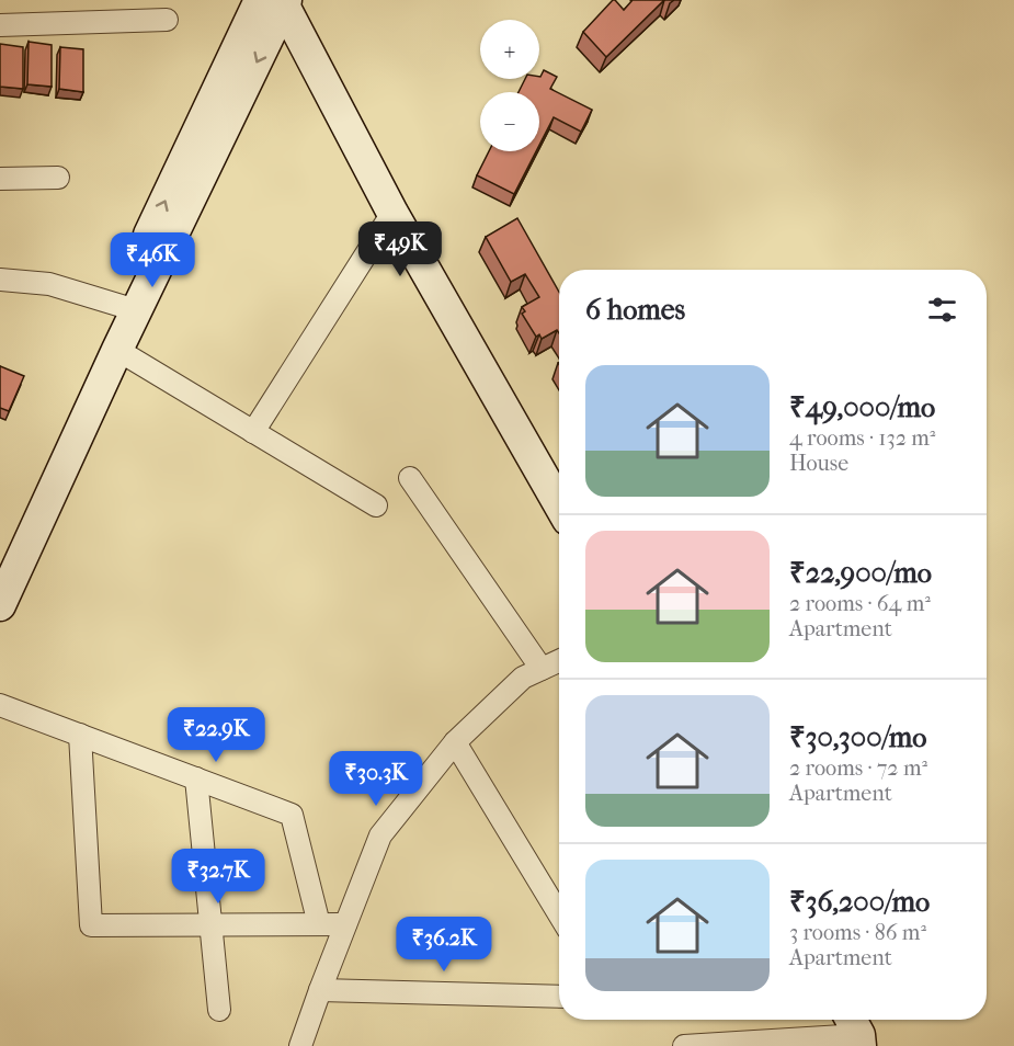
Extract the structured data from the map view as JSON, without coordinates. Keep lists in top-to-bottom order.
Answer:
{
  "page": {
    "map_buttons": ["+", "−"],
    "price": [
      "₹49K",
      "₹46K",
      "₹22.9K",
      "₹30.3K",
      "₹32.7K",
      "₹36.2K"
    ],
    "heading": "6 homes",
    "list": [
      {
        "name": "₹49,000/mo",
        "note": "4 rooms · 132 m² · House"
      },
      {
        "name": "₹22,900/mo",
        "note": "2 rooms · 64 m² · Apartment"
      },
      {
        "name": "₹30,300/mo",
        "note": "2 rooms · 72 m² · Apartment"
      },
      {
        "name": "₹36,200/mo",
        "note": "3 rooms · 86 m² · Apartment"
      }
    ]
  }
}
